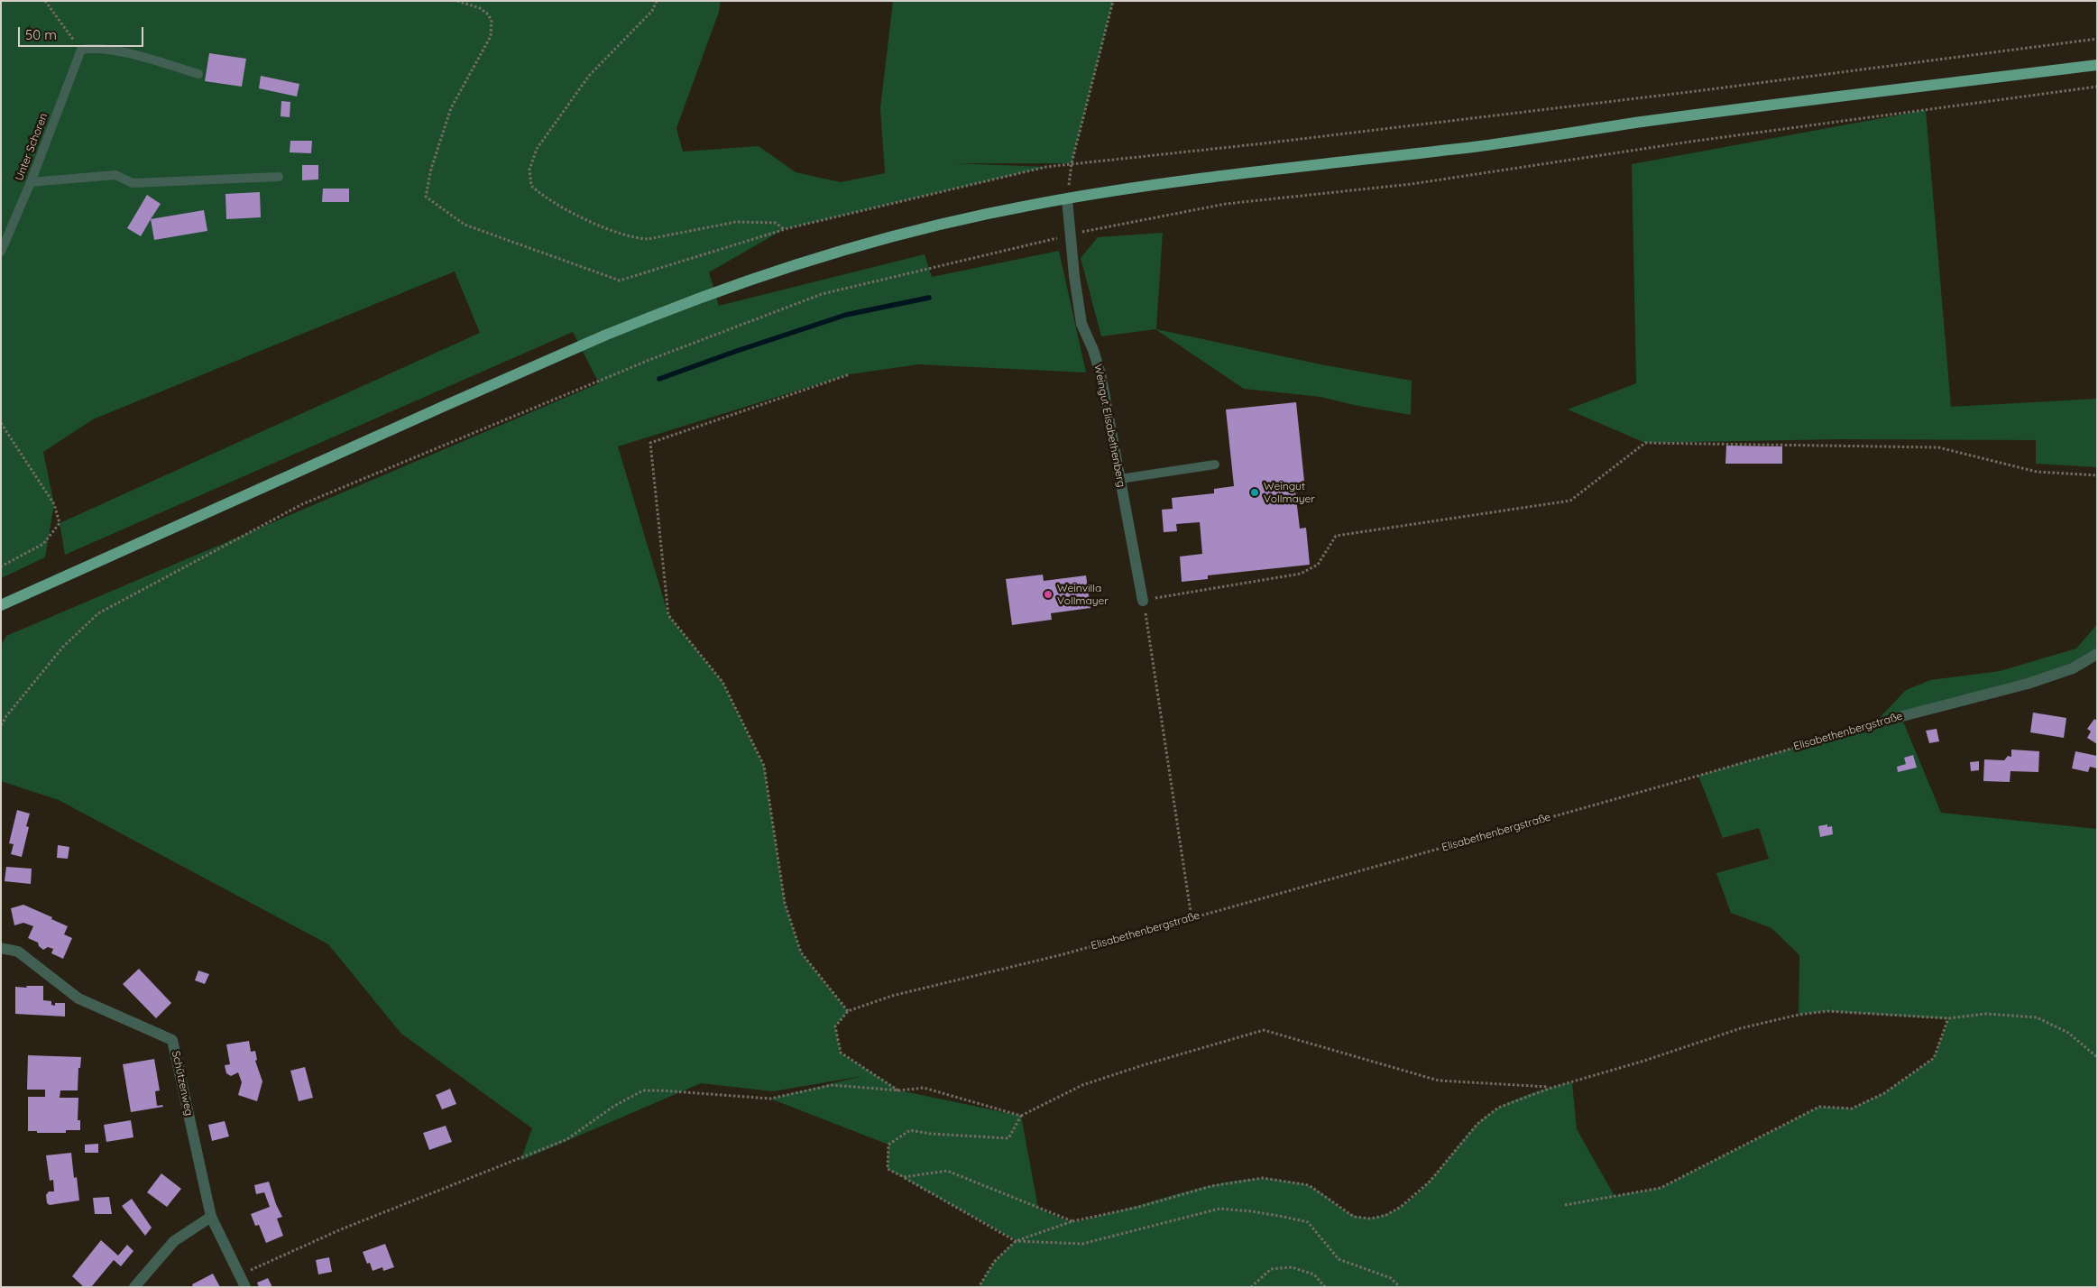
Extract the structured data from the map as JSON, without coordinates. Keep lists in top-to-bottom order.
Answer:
{
  "streets": {
    "street": ["Weingut Elisabethenberg", "Elisabethenbergstraße", "Schützenweg"],
    "lane": ["Unter Schoren"]
  },
  "places": ["Weingut Vollmayer", "Weinvilla Vollmayer"],
  "scale_bar": "50 m"
}
